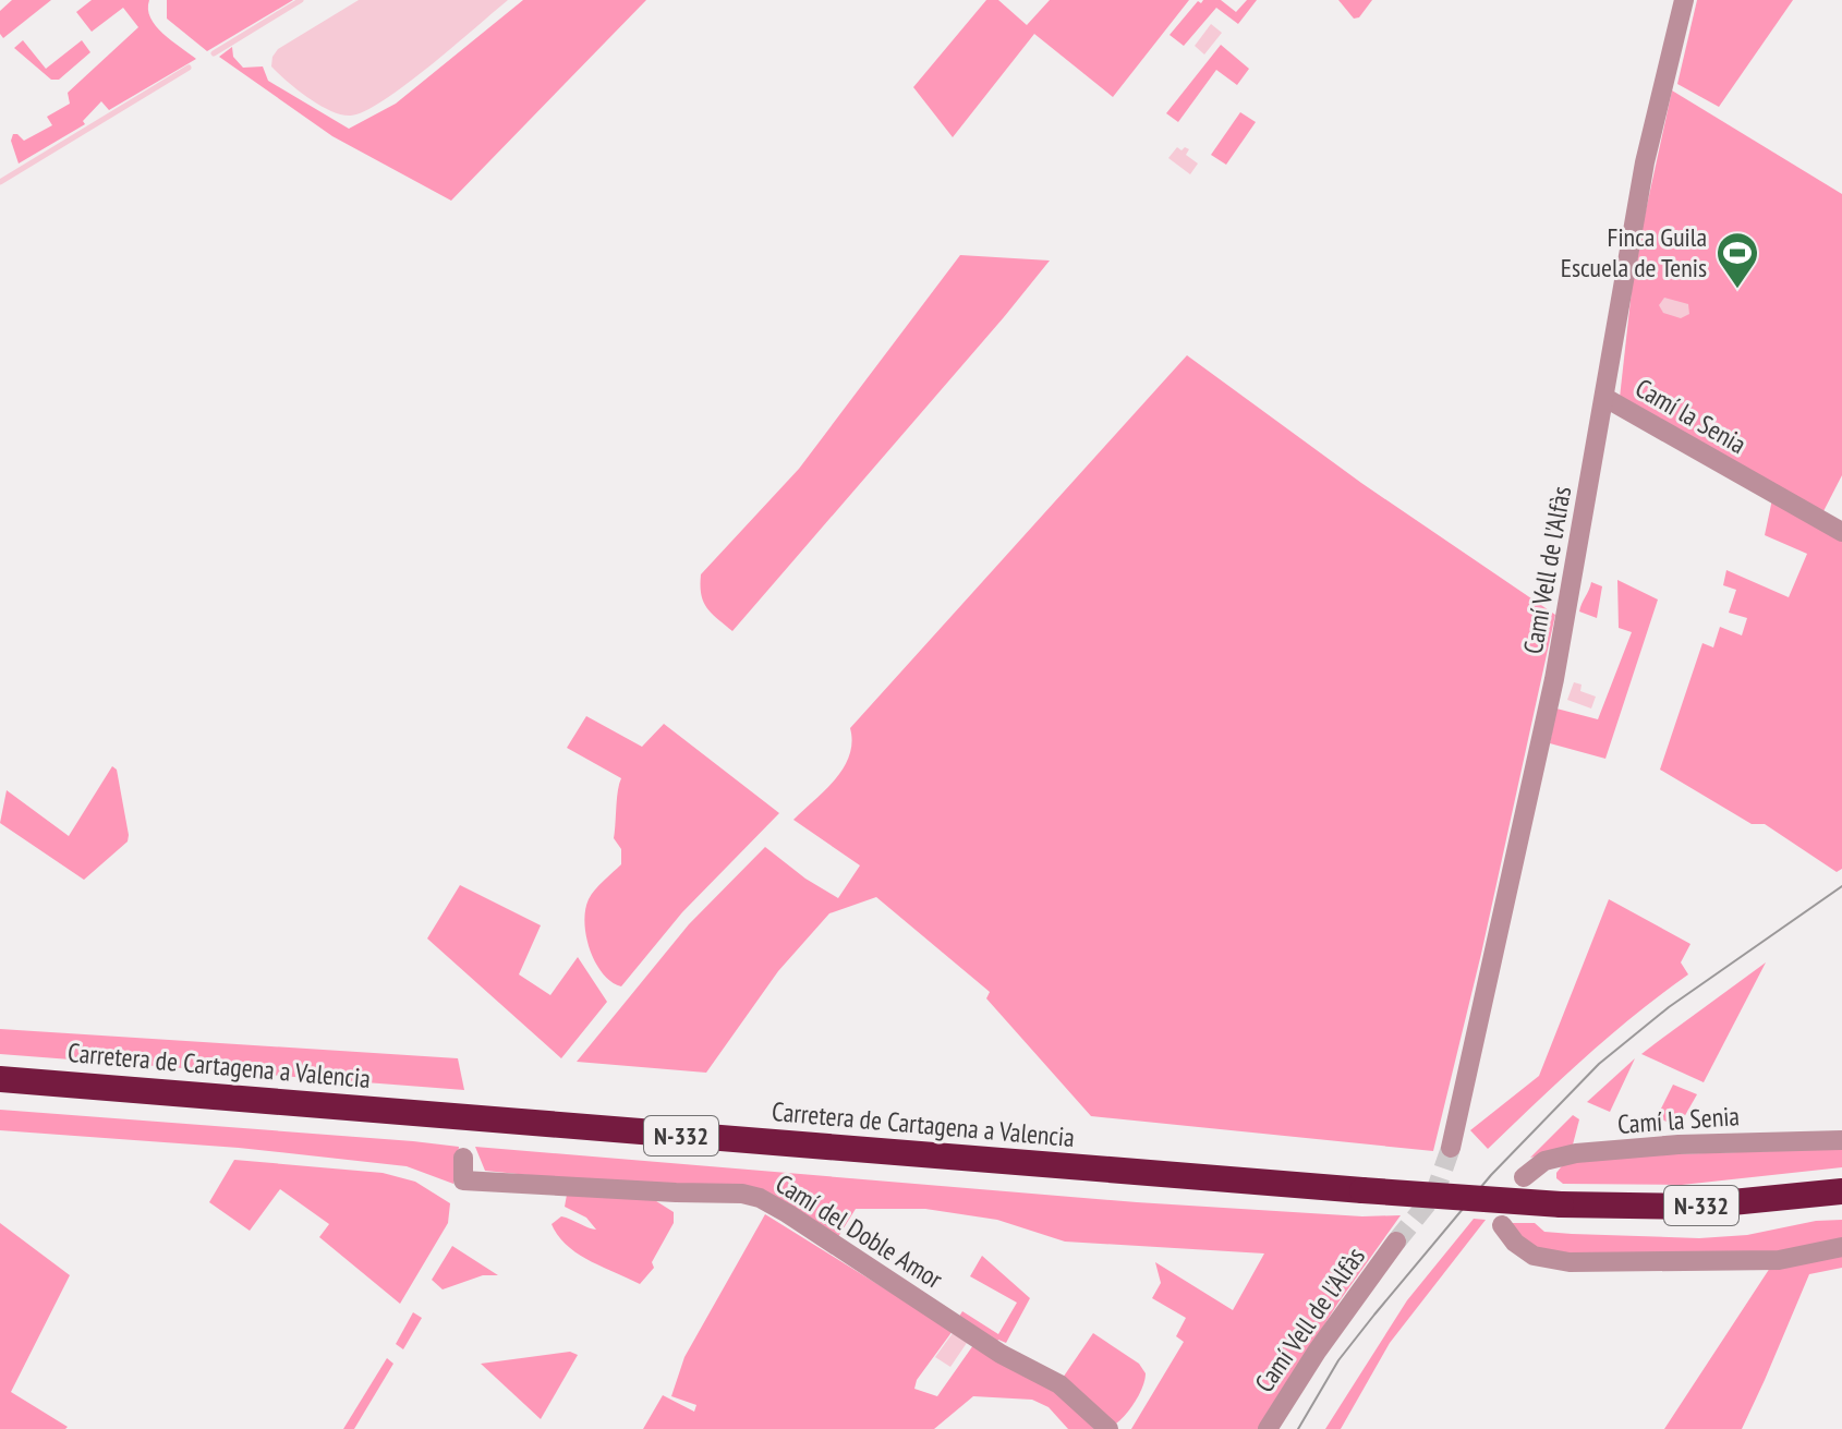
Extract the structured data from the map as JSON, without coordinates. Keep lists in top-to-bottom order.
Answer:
{
  "streets": {
    "highway": ["Carretera de Cartagena a Valencia", "N-332"],
    "street": ["Camí la Senia", "Camí Vell de l'Alfàs", "Camí del Doble Amor"]
  },
  "crossings": [
    ["Camí la Senia", "Camí Vell de l'Alfàs"]
  ],
  "places": {
    "sports": ["Finca Guila Escuela de Tenis"]
  }
}
